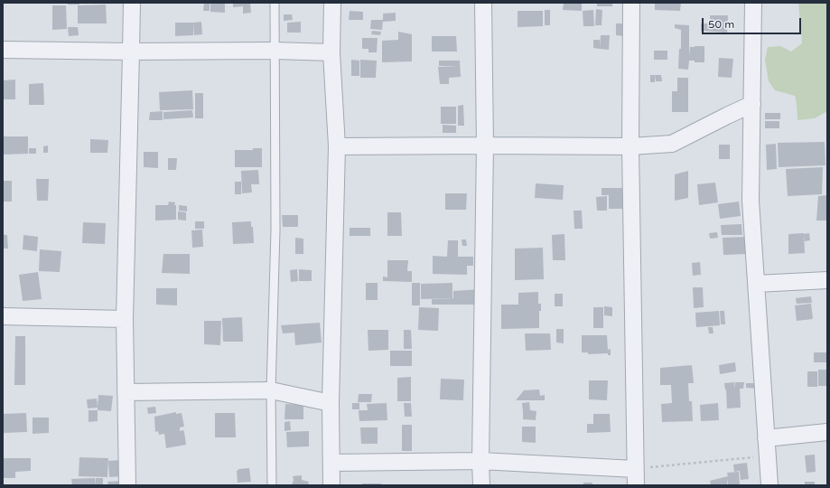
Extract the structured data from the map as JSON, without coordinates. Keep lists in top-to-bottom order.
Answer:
{
  "scale_bar": "50 m"
}
